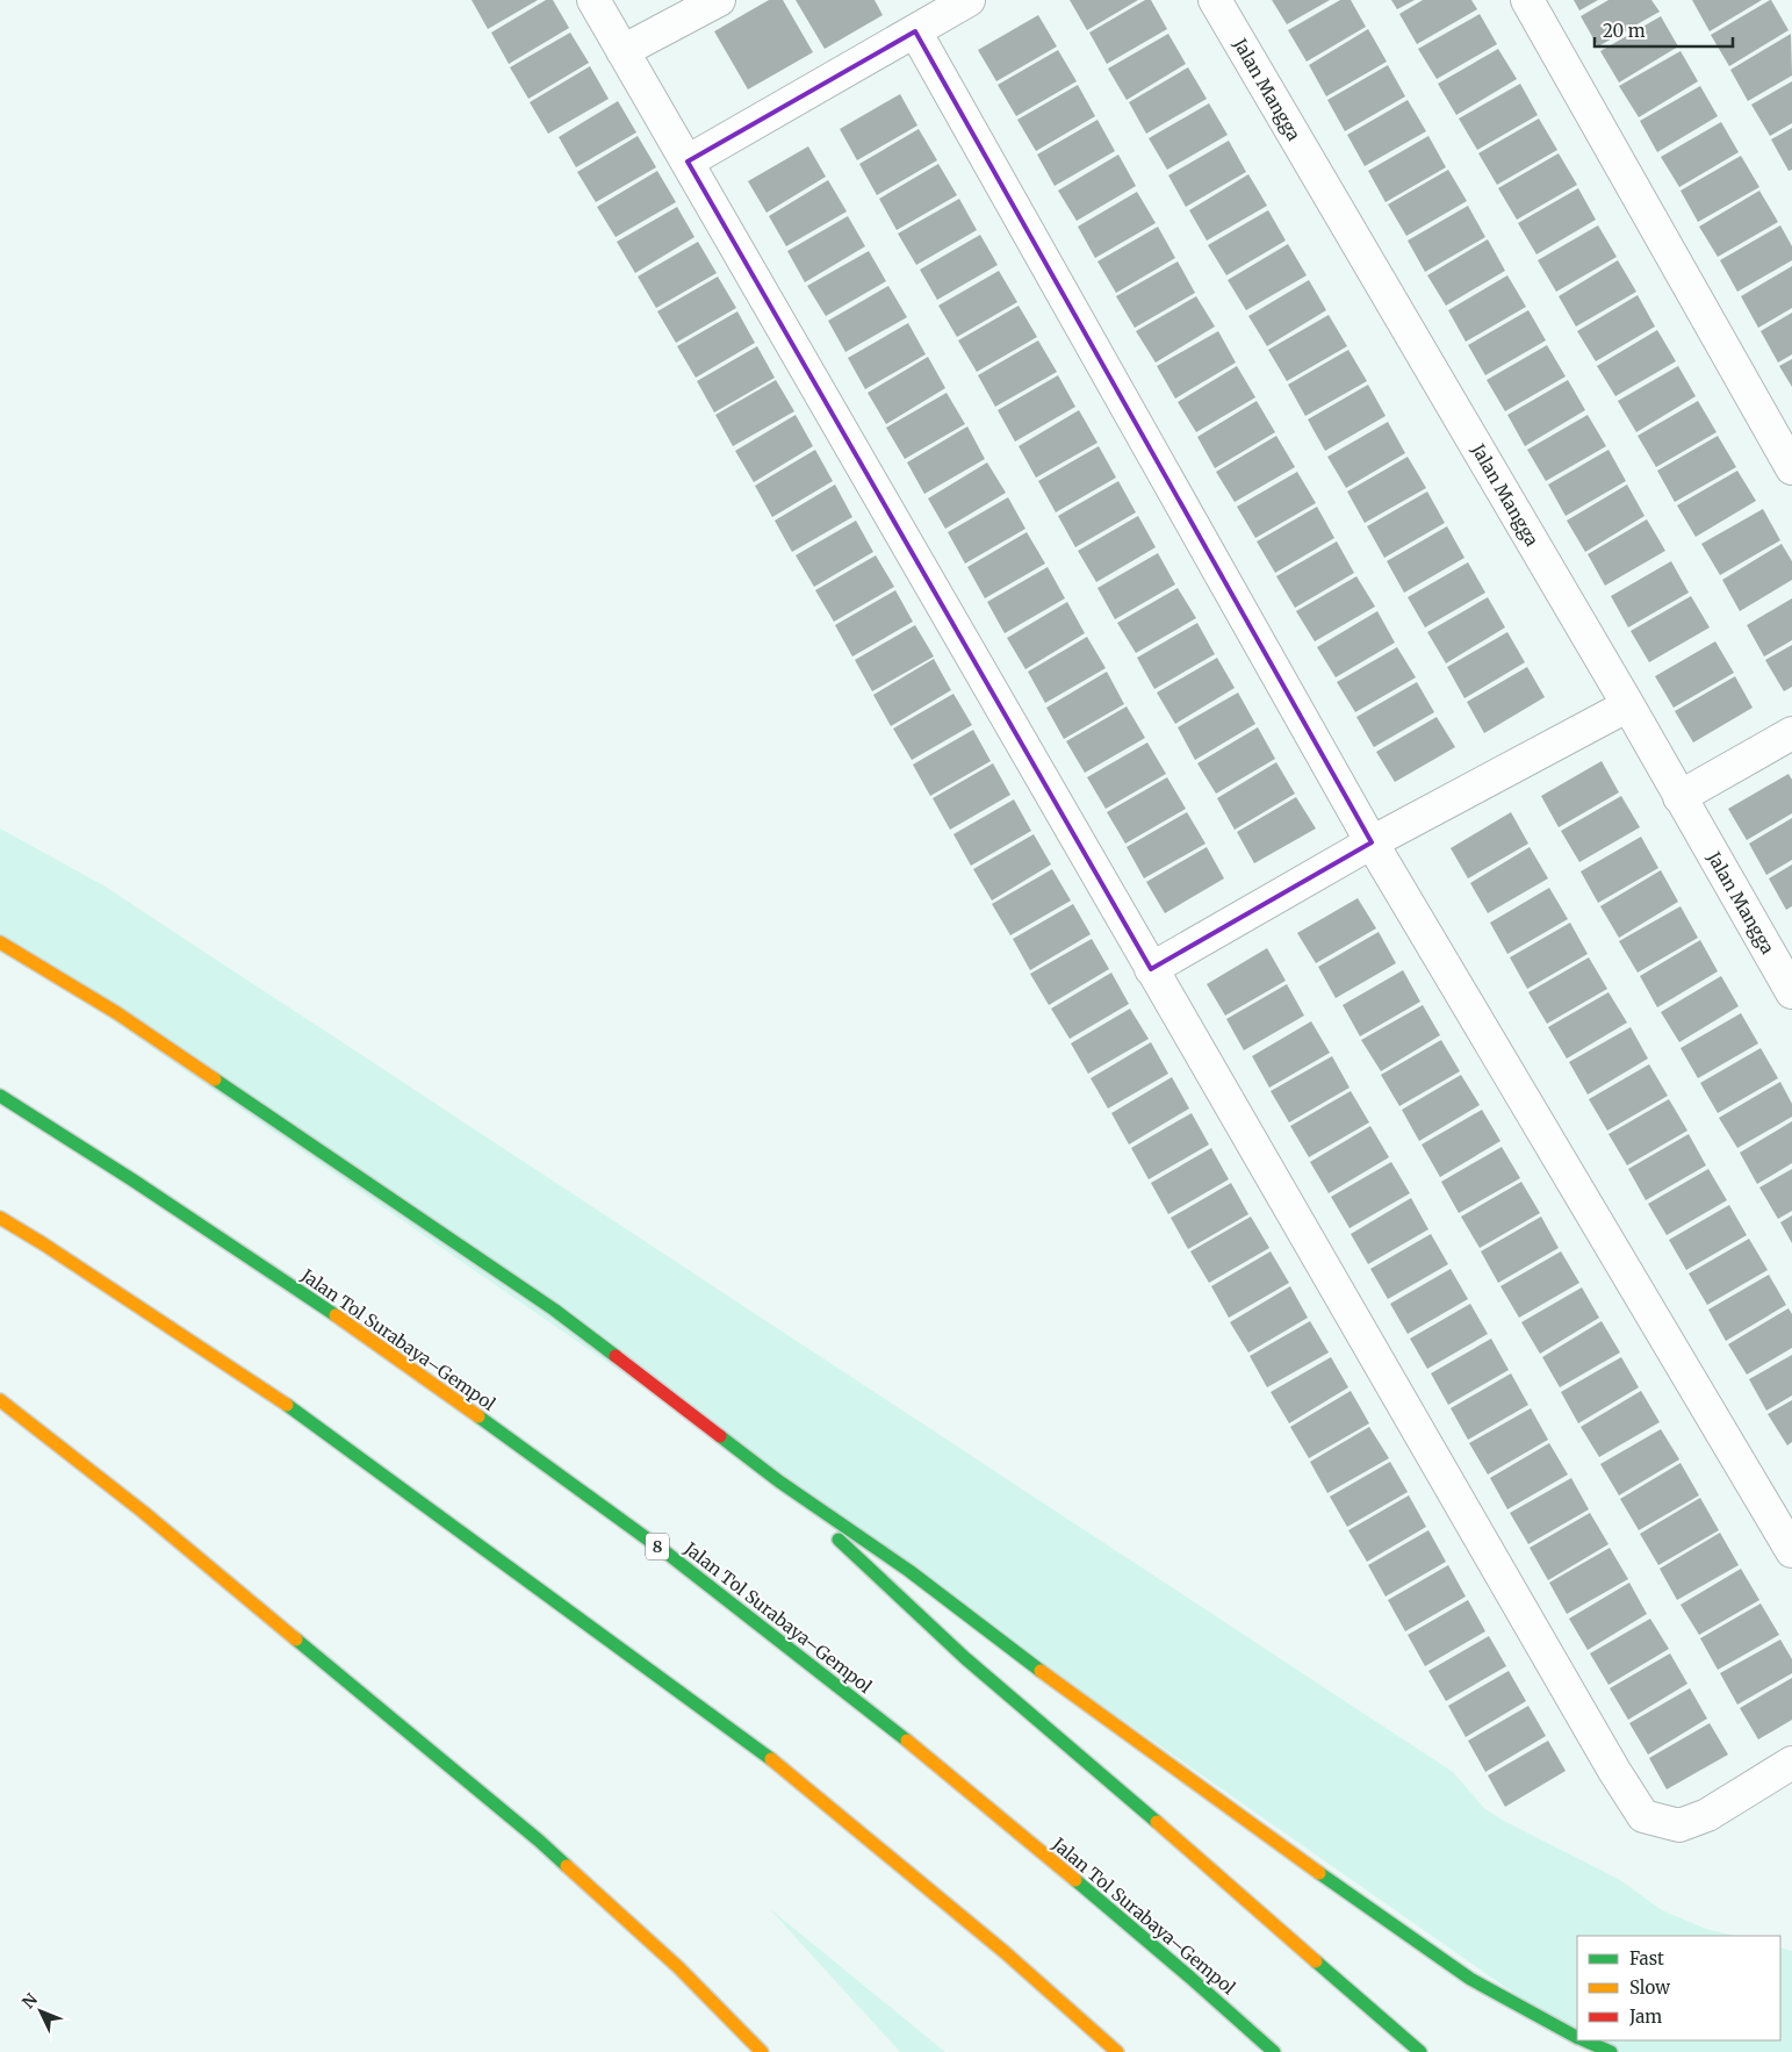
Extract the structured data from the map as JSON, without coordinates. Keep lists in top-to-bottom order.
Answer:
{
  "streets": {
    "highway": ["Jalan Tol Surabaya–Gempol", "8"],
    "street": ["Jalan Mangga"]
  },
  "legend": ["Fast", "Slow", "Jam"],
  "scale_bar": "20 m",
  "north": "top left"
}
